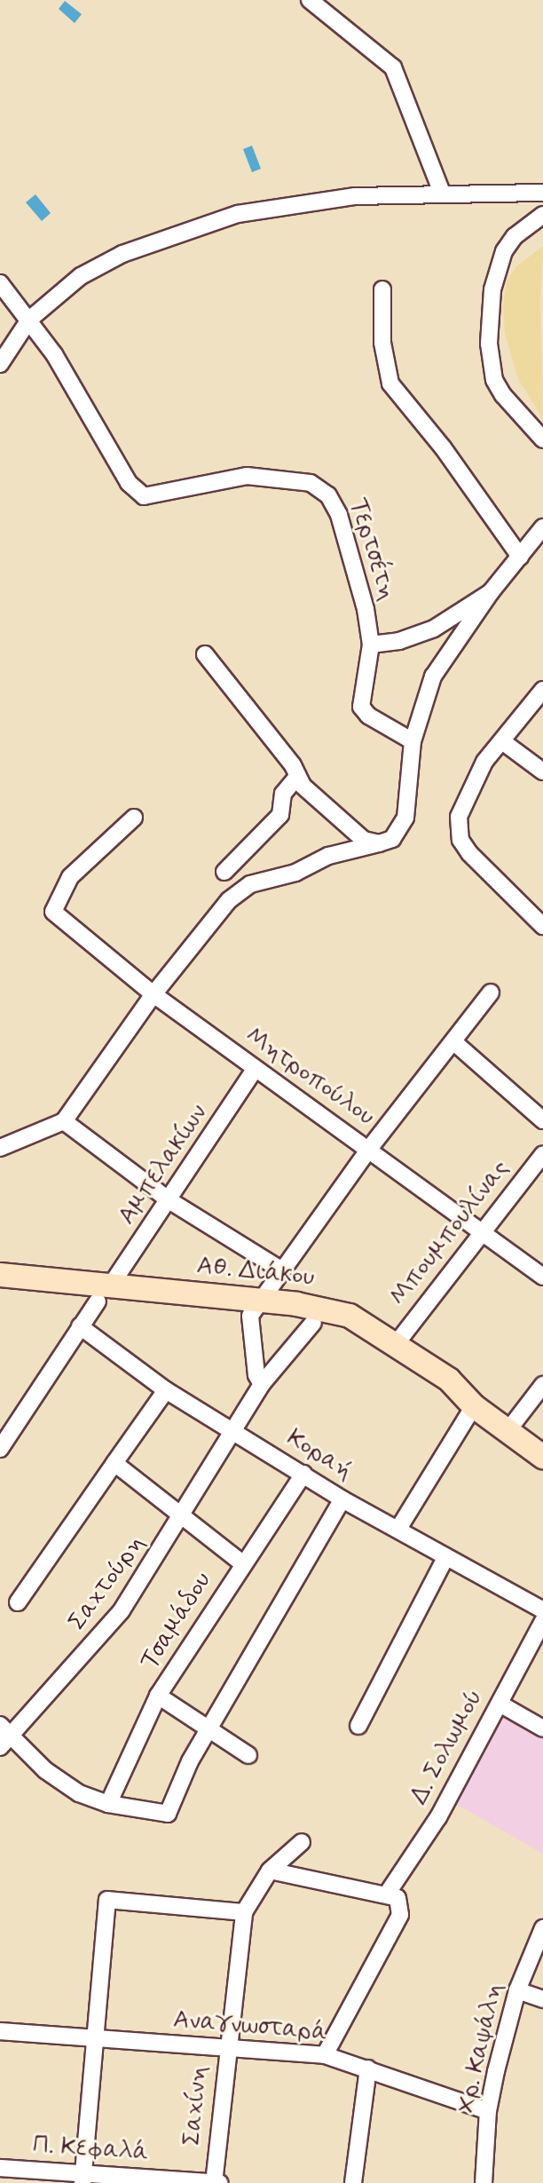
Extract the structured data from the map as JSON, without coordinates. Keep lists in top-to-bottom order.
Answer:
{
  "streets": {
    "street": [
      "Τερτσέτη",
      "Μητροπούλου",
      "Αμπελακίων",
      "Μπουμπουλίνας",
      "Αθ. Διάκου",
      "Κοραή",
      "Σαχτούρη",
      "Τσαμάδου",
      "Δ. Σολωμού",
      "Αναγνωσταρά",
      "Χρ. Καψάλη",
      "Σαχίνη",
      "Π. Κεφαλά"
    ]
  },
  "crossings": [
    ["Μητροπούλου", "Αμπελακίων"],
    ["Μητροπούλου", "Μπουμπουλίνας"],
    ["Αμπελακίων", "Αθ. Διάκου"],
    ["Αμπελακίων", "Κοραή"],
    ["Μπουμπουλίνας", "Αθ. Διάκου"],
    ["Αθ. Διάκου", "Σαχτούρη"],
    ["Κοραή", "Σαχτούρη"],
    ["Κοραή", "Τσαμάδου"],
    ["Δ. Σολωμού", "Αναγνωσταρά"],
    ["Αναγνωσταρά", "Χρ. Καψάλη"],
    ["Αναγνωσταρά", "Σαχίνη"],
    ["Σαχίνη", "Π. Κεφαλά"]
  ]
}
